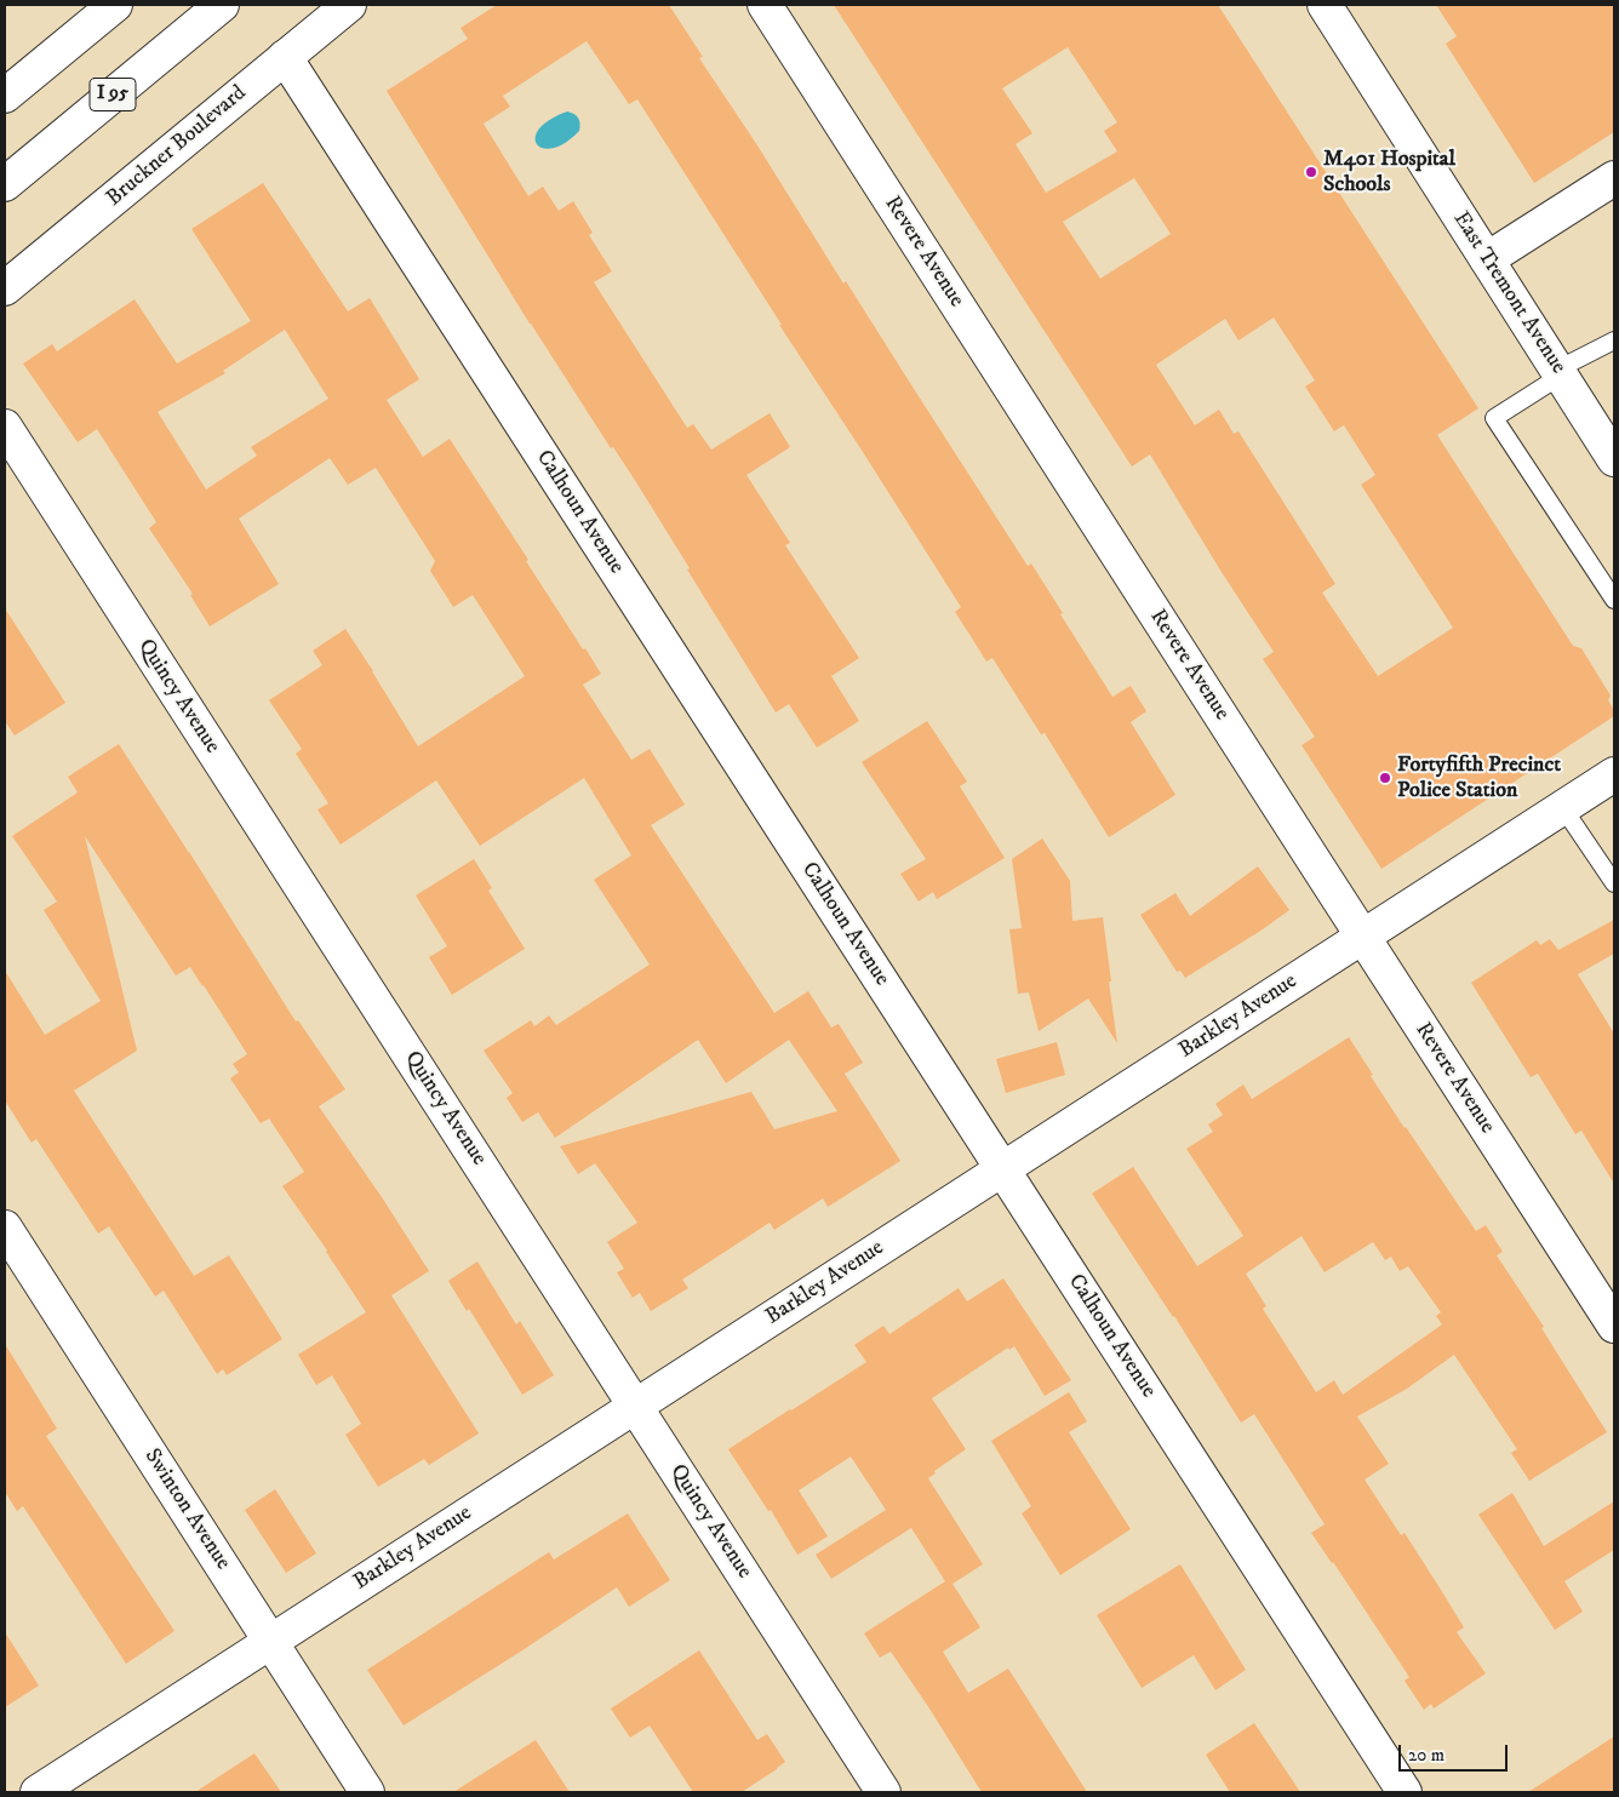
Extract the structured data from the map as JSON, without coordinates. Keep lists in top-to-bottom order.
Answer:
{
  "streets": {
    "main road": [
      "I 95",
      "Bruckner Boulevard",
      "Revere Avenue",
      "East Tremont Avenue",
      "Calhoun Avenue",
      "Quincy Avenue",
      "Barkley Avenue",
      "Swinton Avenue"
    ]
  },
  "crossings": [
    ["Bruckner Boulevard", "Calhoun Avenue"],
    ["Revere Avenue", "Barkley Avenue"],
    ["Calhoun Avenue", "Barkley Avenue"],
    ["Quincy Avenue", "Barkley Avenue"],
    ["Barkley Avenue", "Swinton Avenue"]
  ],
  "places": ["M401 Hospital Schools", "Fortyfifth Precinct Police Station"],
  "scale_bar": "20 m"
}
